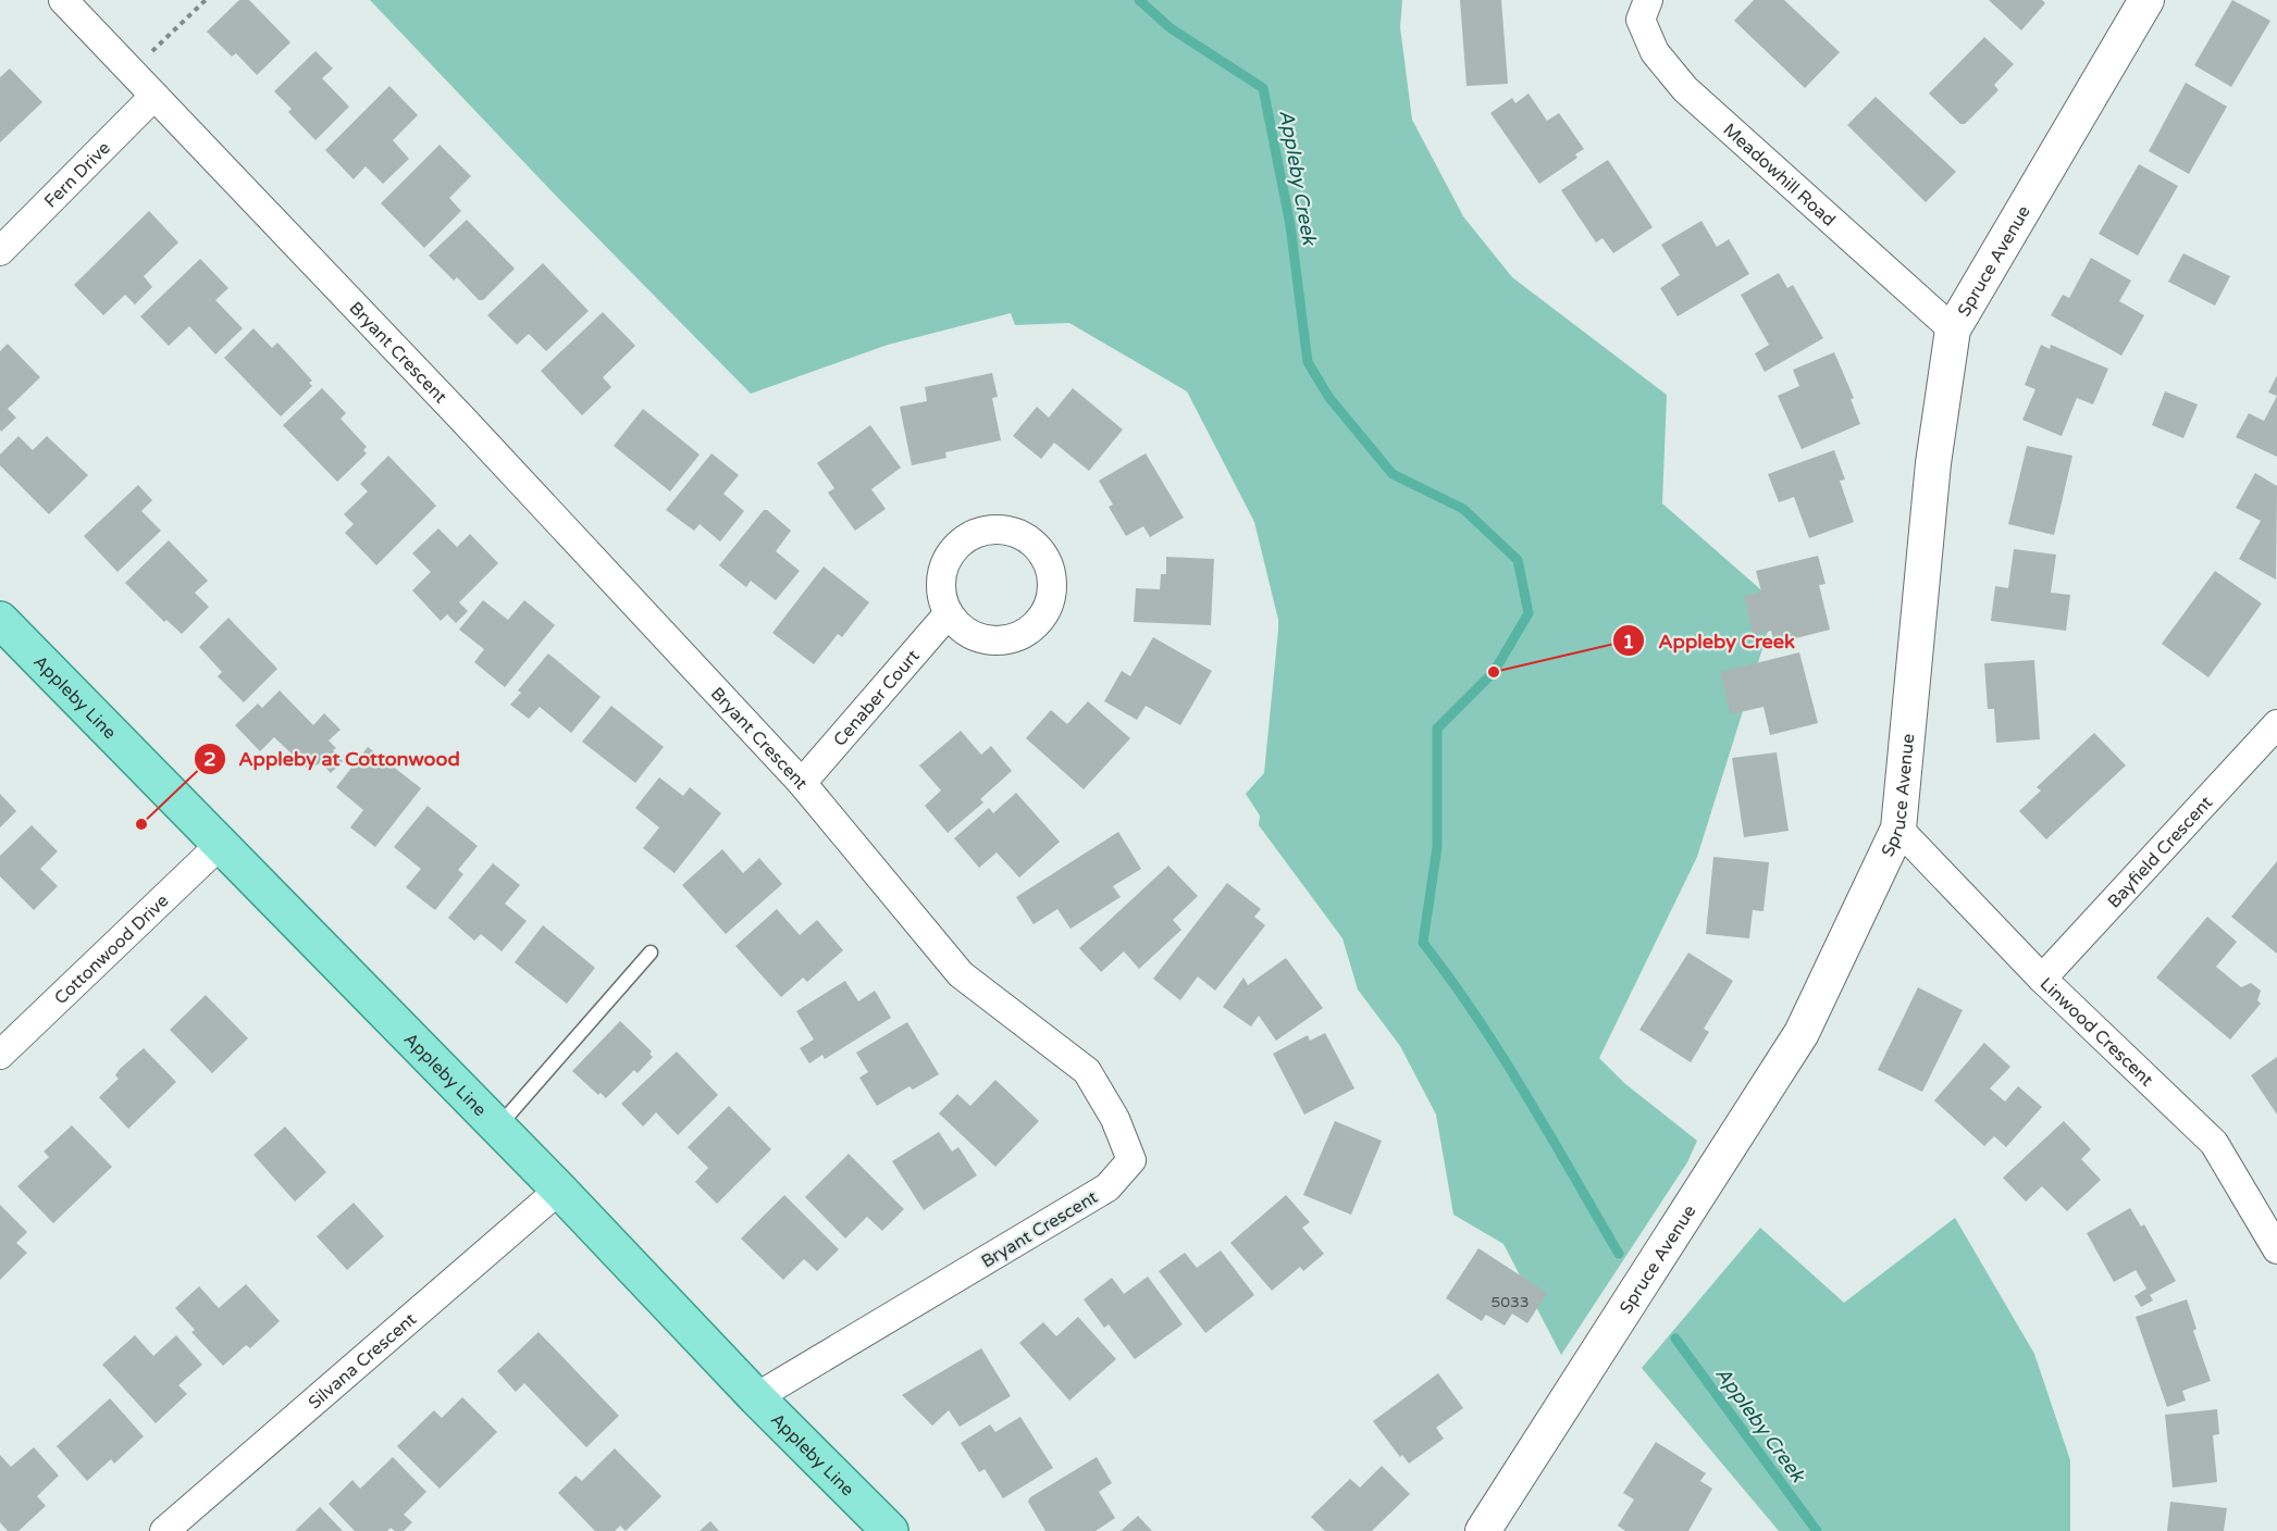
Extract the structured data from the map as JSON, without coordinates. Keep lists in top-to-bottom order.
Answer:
{
  "streets": {
    "main road": ["Appleby Line"],
    "street": [
      "Fern Drive",
      "Meadowhill Road",
      "Spruce Avenue",
      "Bryant Crescent",
      "Cenaber Court",
      "Bayfield Crescent",
      "Cottonwood Drive",
      "Linwood Crescent",
      "Silvana Crescent"
    ]
  },
  "crossings": [
    ["Fern Drive", "Bryant Crescent"],
    ["Meadowhill Road", "Spruce Avenue"],
    ["Spruce Avenue", "Linwood Crescent"],
    ["Bryant Crescent", "Appleby Line"],
    ["Bryant Crescent", "Cenaber Court"],
    ["Appleby Line", "Cottonwood Drive"],
    ["Appleby Line", "Silvana Crescent"],
    ["Bayfield Crescent", "Linwood Crescent"]
  ],
  "water": ["Appleby Creek"],
  "places": ["Appleby Creek", "Appleby at Cottonwood"],
  "house_numbers": ["5033"]
}
